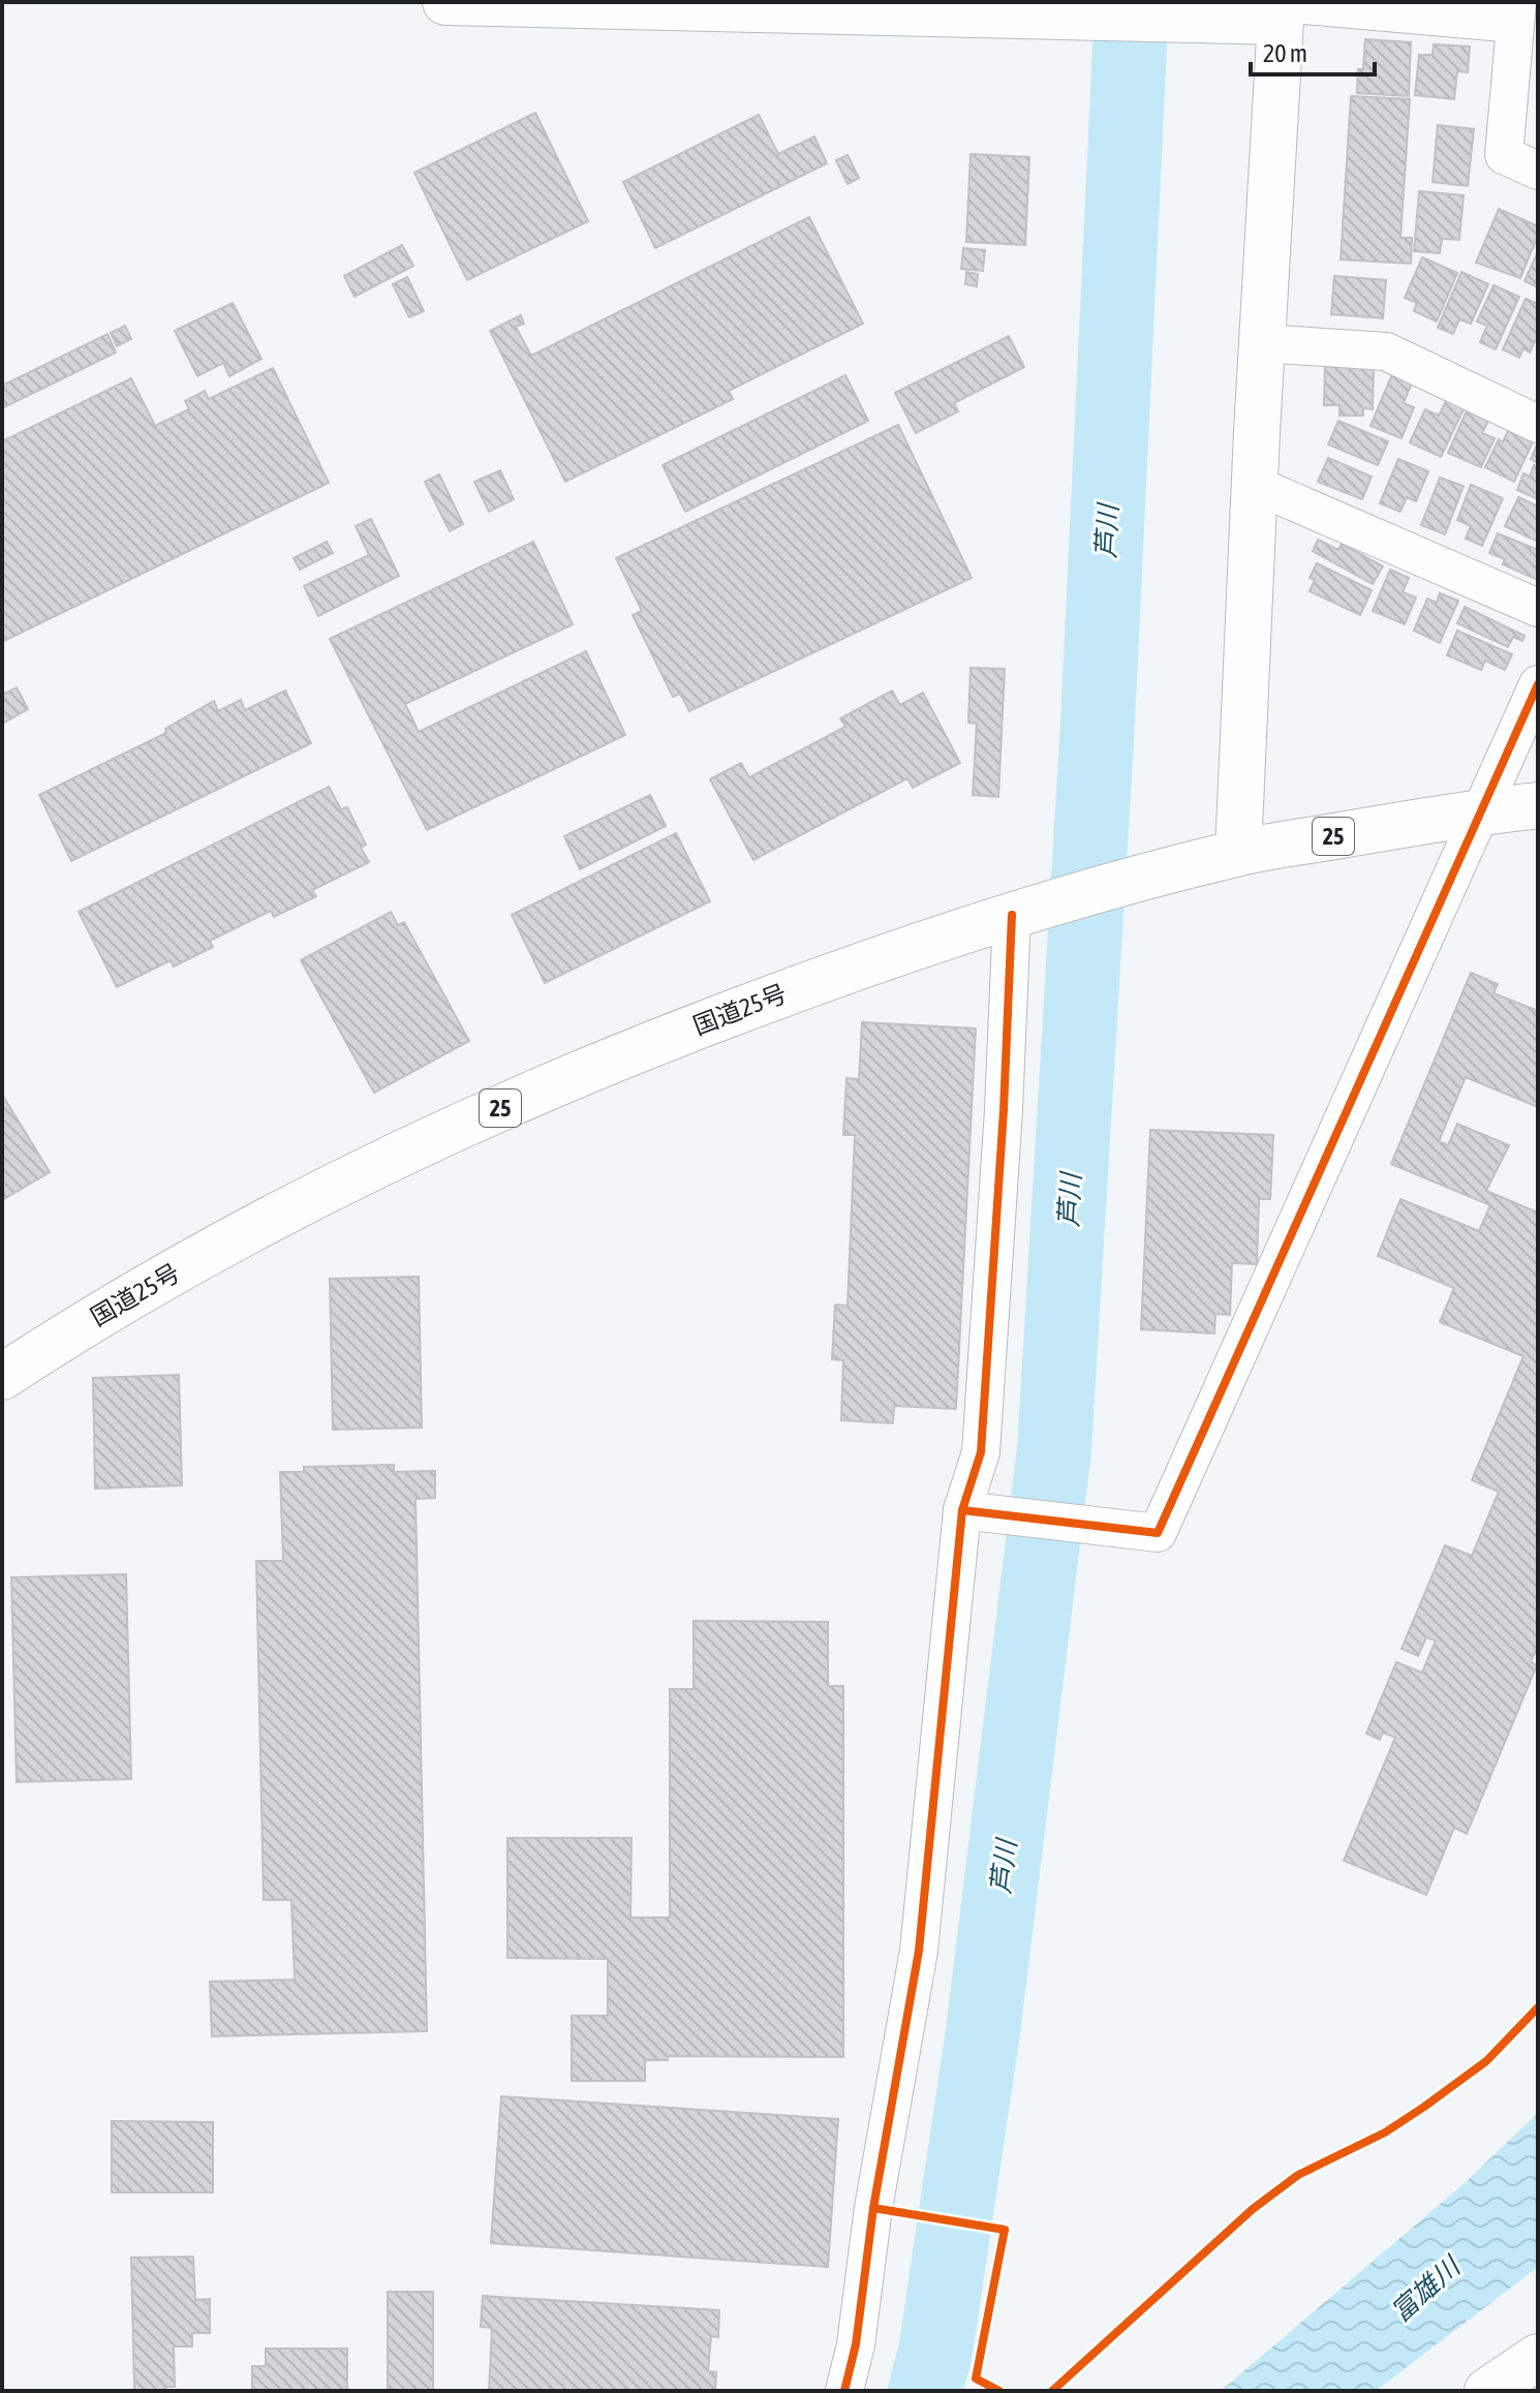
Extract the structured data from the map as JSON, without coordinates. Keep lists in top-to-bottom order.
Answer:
{
  "streets": {
    "main road": ["25", "国道25号"]
  },
  "water": ["芦川", "富雄川"],
  "scale_bar": "20 m"
}
